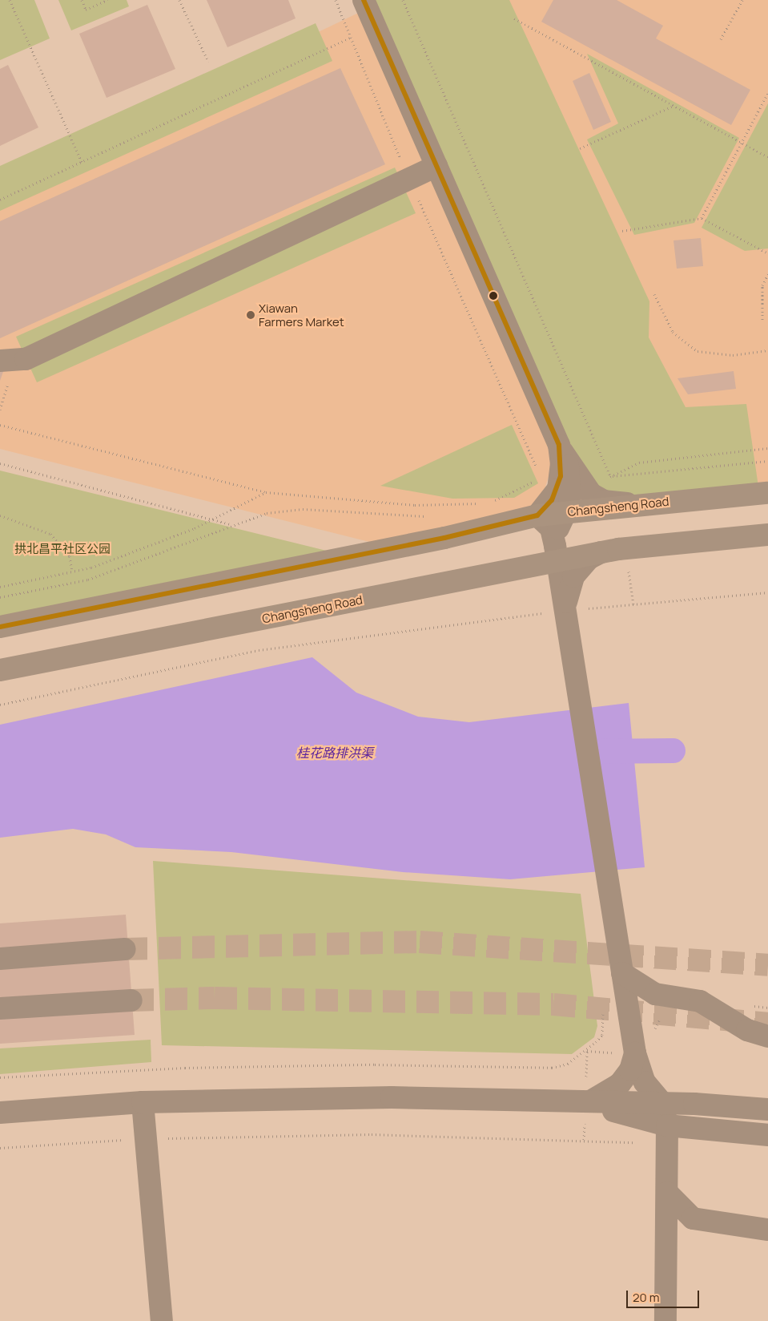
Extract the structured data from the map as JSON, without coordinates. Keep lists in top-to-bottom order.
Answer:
{
  "streets": {
    "main road": ["Changsheng Road"]
  },
  "water": ["桂花路排洪渠"],
  "parks": ["拱北昌平社区公园"],
  "places": ["Xiawan Farmers Market"],
  "scale_bar": "20 m"
}
